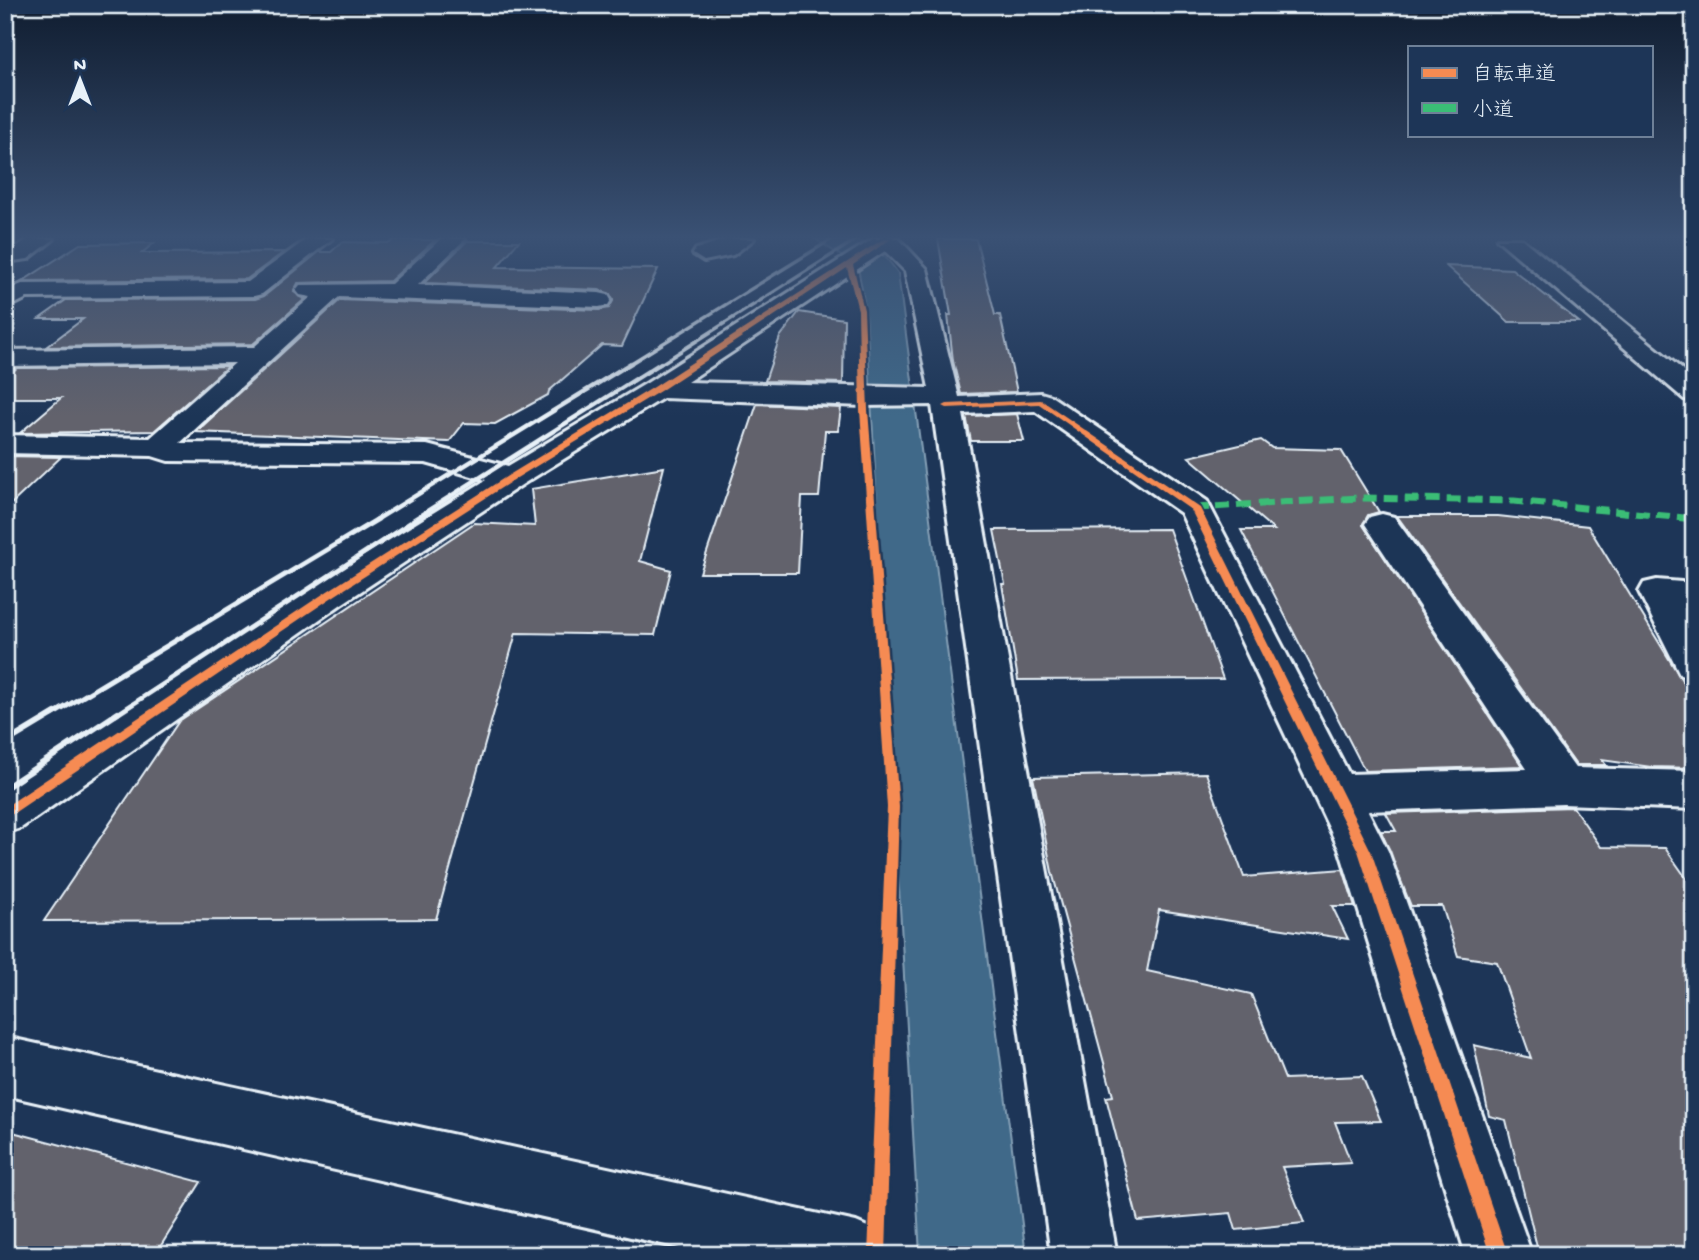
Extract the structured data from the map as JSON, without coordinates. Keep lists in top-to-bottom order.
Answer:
{
  "legend": ["自転車道", "小道"],
  "north": "top"
}
